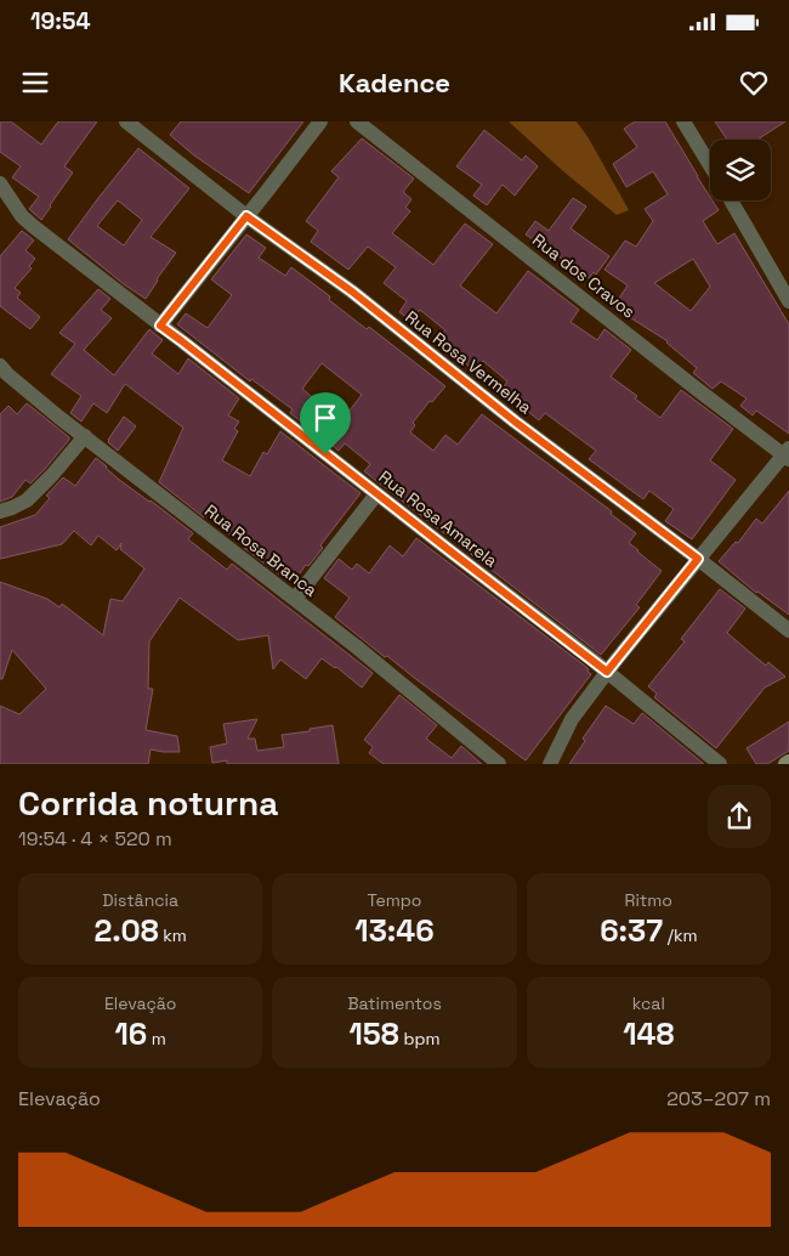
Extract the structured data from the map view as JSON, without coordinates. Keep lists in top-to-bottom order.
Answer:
{
  "streets": {
    "street": [
      "Rua dos Cravos",
      "Rua Rosa Vermelha",
      "Rua Rosa Amarela",
      "Rua Rosa Branca"
    ]
  },
  "page": {
    "status": "19:54",
    "header": "Kadence",
    "heading": ["Corrida noturna", "19:54 · 4 × 520 m"],
    "stats": [
      ["Distância", "2.08 km"],
      ["Tempo", "13:46"],
      ["Ritmo", "6:37 /km"],
      ["Elevação", "16 m"],
      ["Batimentos", "158 bpm"],
      ["kcal", "148"]
    ],
    "chart": ["Elevação", "203–207 m"]
  }
}
